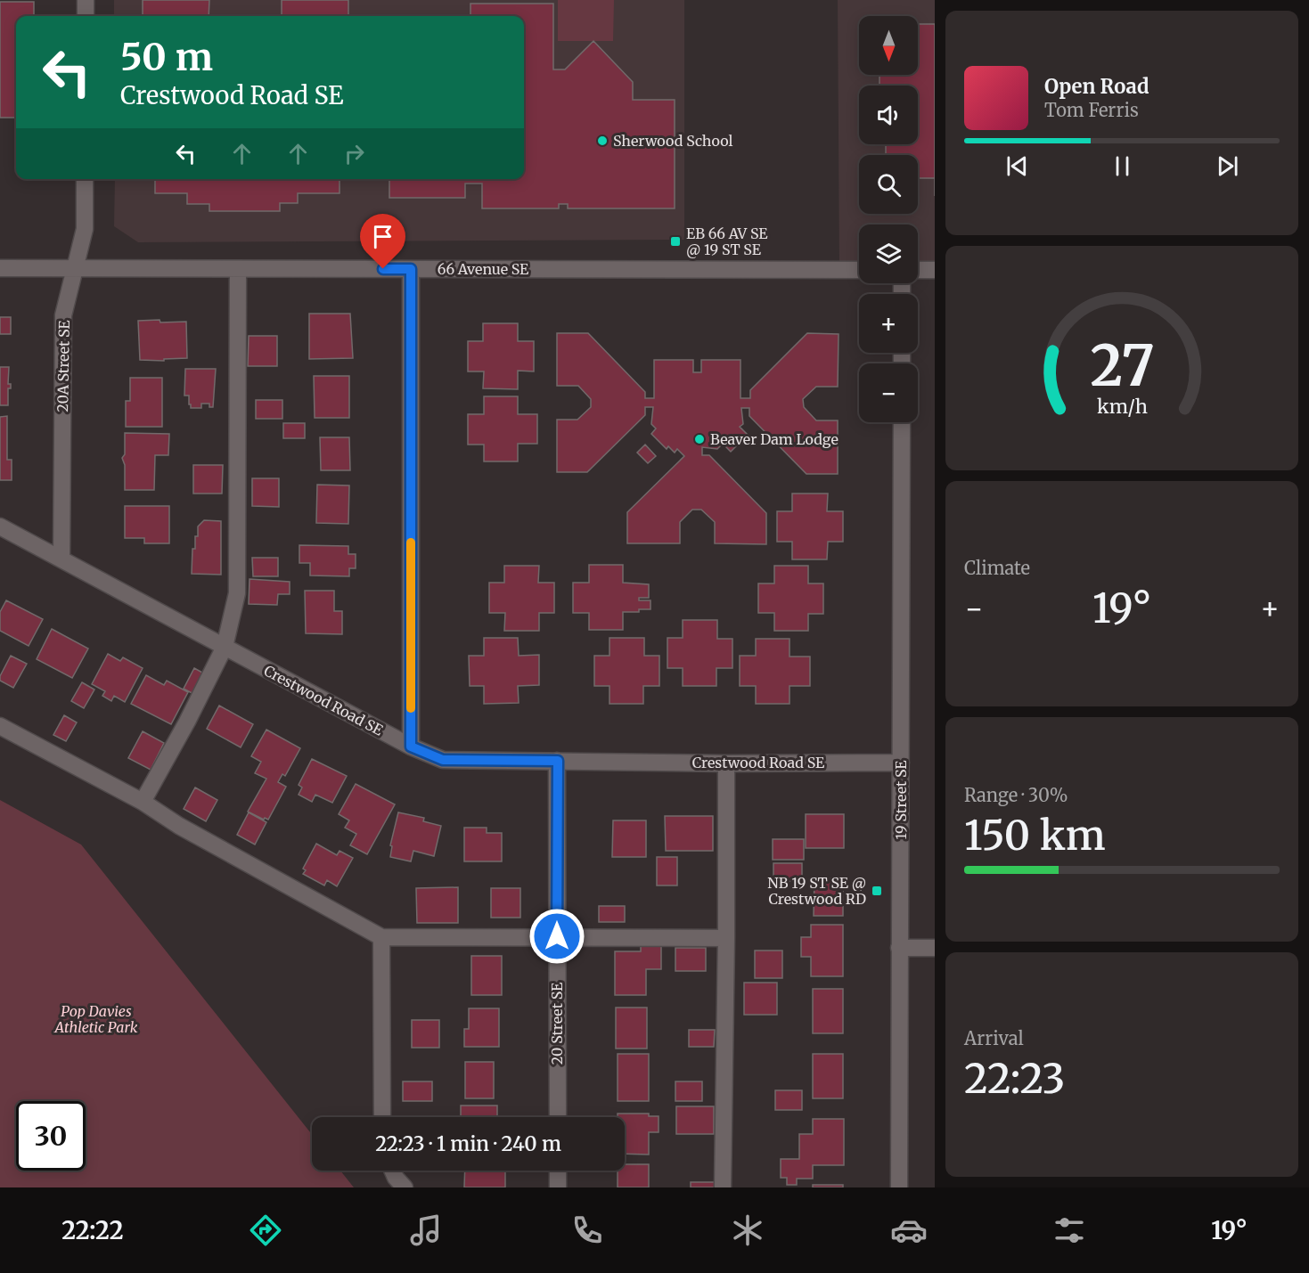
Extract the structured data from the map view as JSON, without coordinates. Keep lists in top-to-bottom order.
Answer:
{
  "streets": {
    "street": [
      "66 Avenue SE",
      "20A Street SE",
      "Crestwood Road SE",
      "19 Street SE",
      "20 Street SE"
    ]
  },
  "crossings": [
    ["66 Avenue SE", "20A Street SE"],
    ["20A Street SE", "Crestwood Road SE"],
    ["Crestwood Road SE", "19 Street SE"],
    ["Crestwood Road SE", "20 Street SE"]
  ],
  "parks": ["Pop Davies Athletic Park"],
  "places": {
    "other": ["Sherwood School", "Beaver Dam Lodge"],
    "transit": ["EB 66 AV SE @ 19 ST SE", "NB 19 ST SE @ Crestwood RD"]
  },
  "north": "bottom",
  "page": {
    "map_buttons": ["+", "−"],
    "turn": ["50 m", "Crestwood Road SE"],
    "song": ["Open Road", "Tom Ferris"],
    "tile": [
      "Climate",
      ["Range · 30%", "150 km"],
      ["Arrival", "22:23"]
    ],
    "heat": ["−", "19°", "+"],
    "limit": "30",
    "trip": "22:23 · 1 min · 240 m",
    "tabs": ["22:22", "19°"],
    "gauge": ["27", "km/h"]
  }
}
